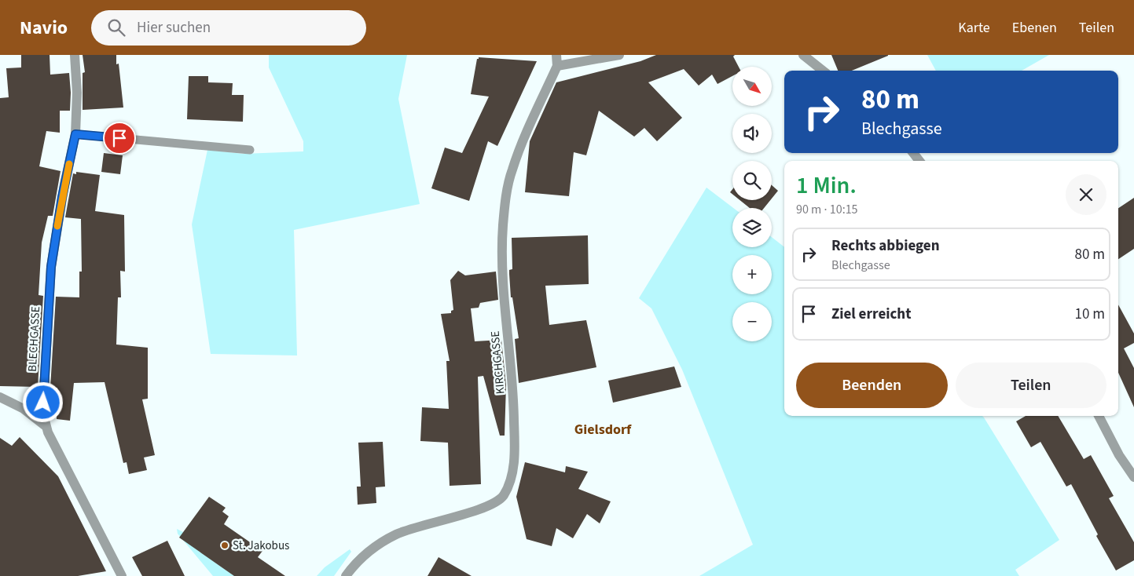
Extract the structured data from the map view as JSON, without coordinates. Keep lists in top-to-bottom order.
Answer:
{
  "streets": {
    "street": ["BLECHGASSE", "KIRCHGASSE"]
  },
  "districts": ["Gielsdorf"],
  "places": ["St. Jakobus"],
  "north": "bottom right",
  "page": {
    "header": "Navio",
    "search": "Hier suchen",
    "nav": ["Karte", "Ebenen", "Teilen"],
    "map_buttons": ["+", "−"],
    "turn": ["80 m", "Blechgasse"],
    "heading": ["1 Min.", "90 m · 10:15"],
    "list": [
      {
        "name": "Rechts abbiegen",
        "note": "Blechgasse",
        "value": "80 m"
      },
      {
        "name": "Ziel erreicht",
        "value": "10 m"
      }
    ],
    "buttons": ["Beenden", "Teilen"]
  }
}
